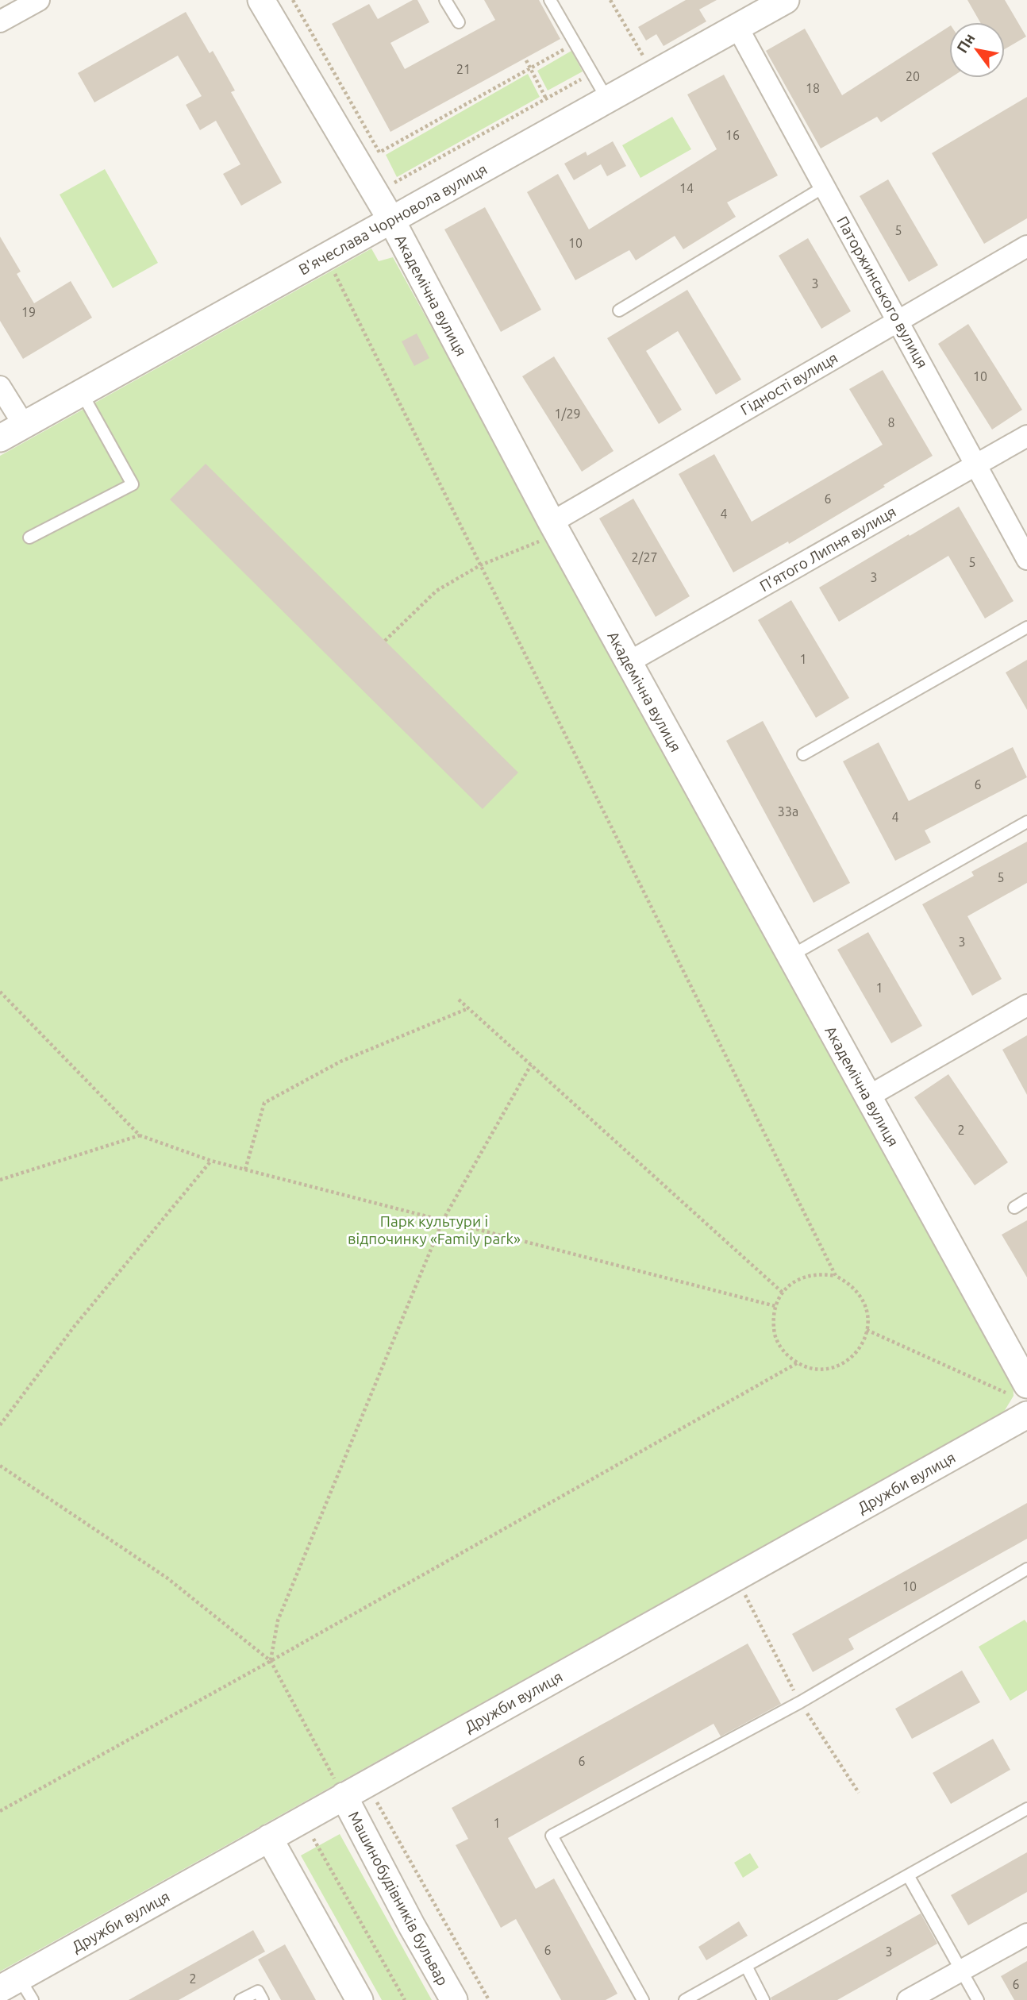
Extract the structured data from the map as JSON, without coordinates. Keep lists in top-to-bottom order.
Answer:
{
  "streets": {
    "street": [
      "В'ячеслава Чорновола вулиця",
      "Паторжинського вулиця",
      "Академічна вулиця",
      "Гідності вулиця",
      "П’ятого Липня вулиця",
      "Дружби вулиця",
      "Машинобудівників бульвар"
    ]
  },
  "crossings": [
    ["В'ячеслава Чорновола вулиця", "Паторжинського вулиця"],
    ["В'ячеслава Чорновола вулиця", "Академічна вулиця"],
    ["Паторжинського вулиця", "Гідності вулиця"],
    ["Паторжинського вулиця", "П’ятого Липня вулиця"],
    ["Академічна вулиця", "Гідності вулиця"],
    ["Академічна вулиця", "П’ятого Липня вулиця"],
    ["Академічна вулиця", "Дружби вулиця"],
    ["Дружби вулиця", "Машинобудівників бульвар"]
  ],
  "parks": ["Парк культури і відпочинку «Family park»"],
  "house_numbers": [
    "21",
    "20",
    "18",
    "16",
    "14",
    "5",
    "10",
    "3",
    "19",
    "10",
    "1/29",
    "8",
    "6",
    "4",
    "2/27",
    "5",
    "3",
    "1",
    "6",
    "33а",
    "4",
    "5",
    "3",
    "1",
    "2",
    "10",
    "6",
    "1",
    "6",
    "3",
    "2",
    "6"
  ],
  "north": "top left"
}
